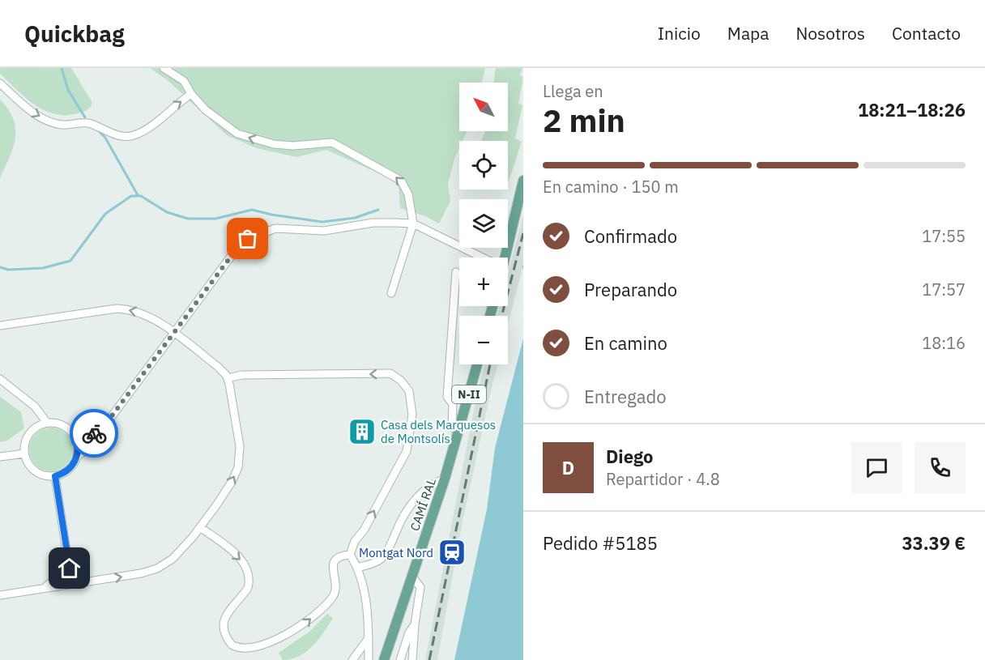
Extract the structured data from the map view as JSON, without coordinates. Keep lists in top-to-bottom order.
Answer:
{
  "streets": {
    "main road": ["N-II", "CAMÍ RAL"]
  },
  "places": {
    "building": ["Casa dels Marquesos de Montsolís"],
    "station": ["Montgat Nord"]
  },
  "north": "top left",
  "page": {
    "header": "Quickbag",
    "nav": [
      "Inicio",
      "Mapa",
      "Nosotros",
      "Contacto"
    ],
    "heading": ["2 min", "Llega en", "18:21–18:26"],
    "panel": [
      "Diego",
      "Repartidor · 4.8",
      "Pedido #5185",
      "33.39 €"
    ],
    "map_buttons": ["+", "−"],
    "bar": "En camino · 150 m",
    "list": [
      ["Confirmado", "17:55"],
      ["Preparando", "17:57"],
      ["En camino", "18:16"],
      "Entregado"
    ],
    "round": "D"
  }
}
